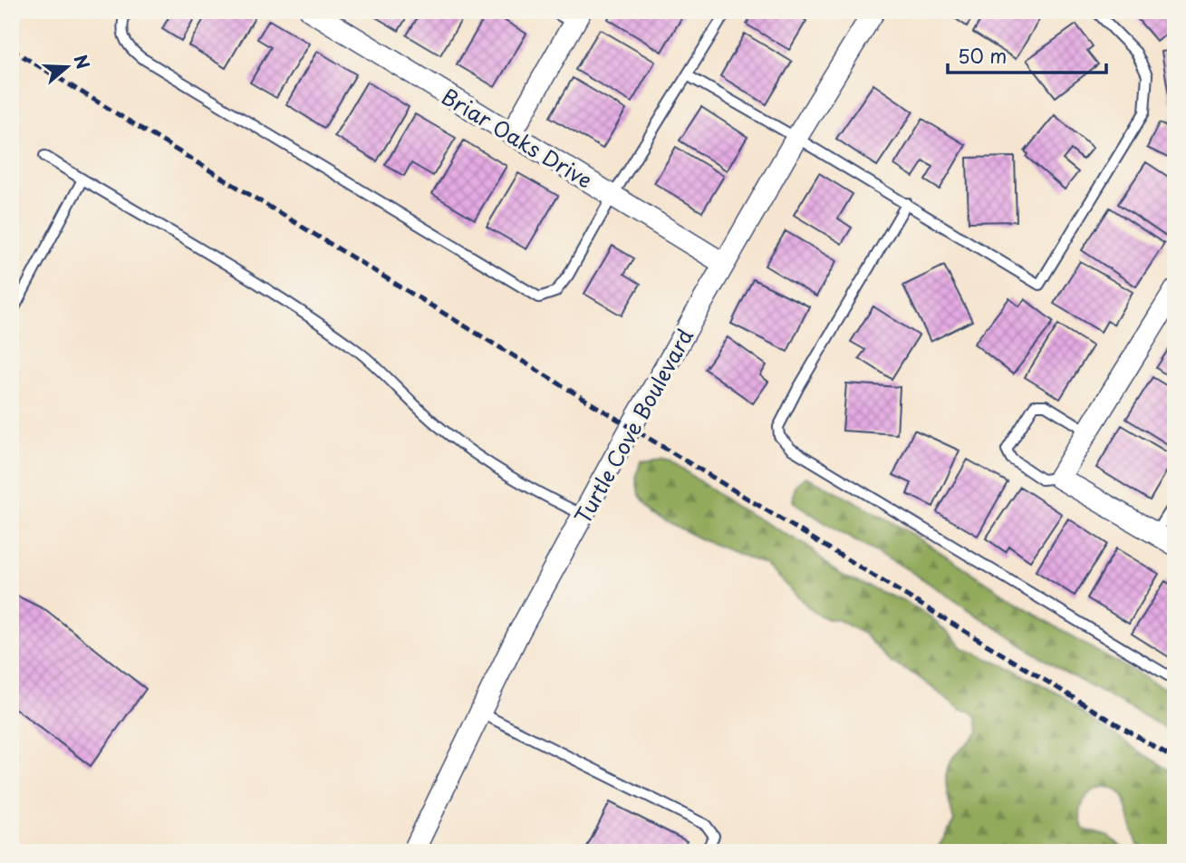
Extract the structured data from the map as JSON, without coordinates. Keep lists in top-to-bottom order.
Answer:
{
  "streets": {
    "street": ["Briar Oaks Drive", "Turtle Cove Boulevard"]
  },
  "crossings": [
    ["Briar Oaks Drive", "Turtle Cove Boulevard"]
  ],
  "scale_bar": "50 m",
  "north": "right"
}
